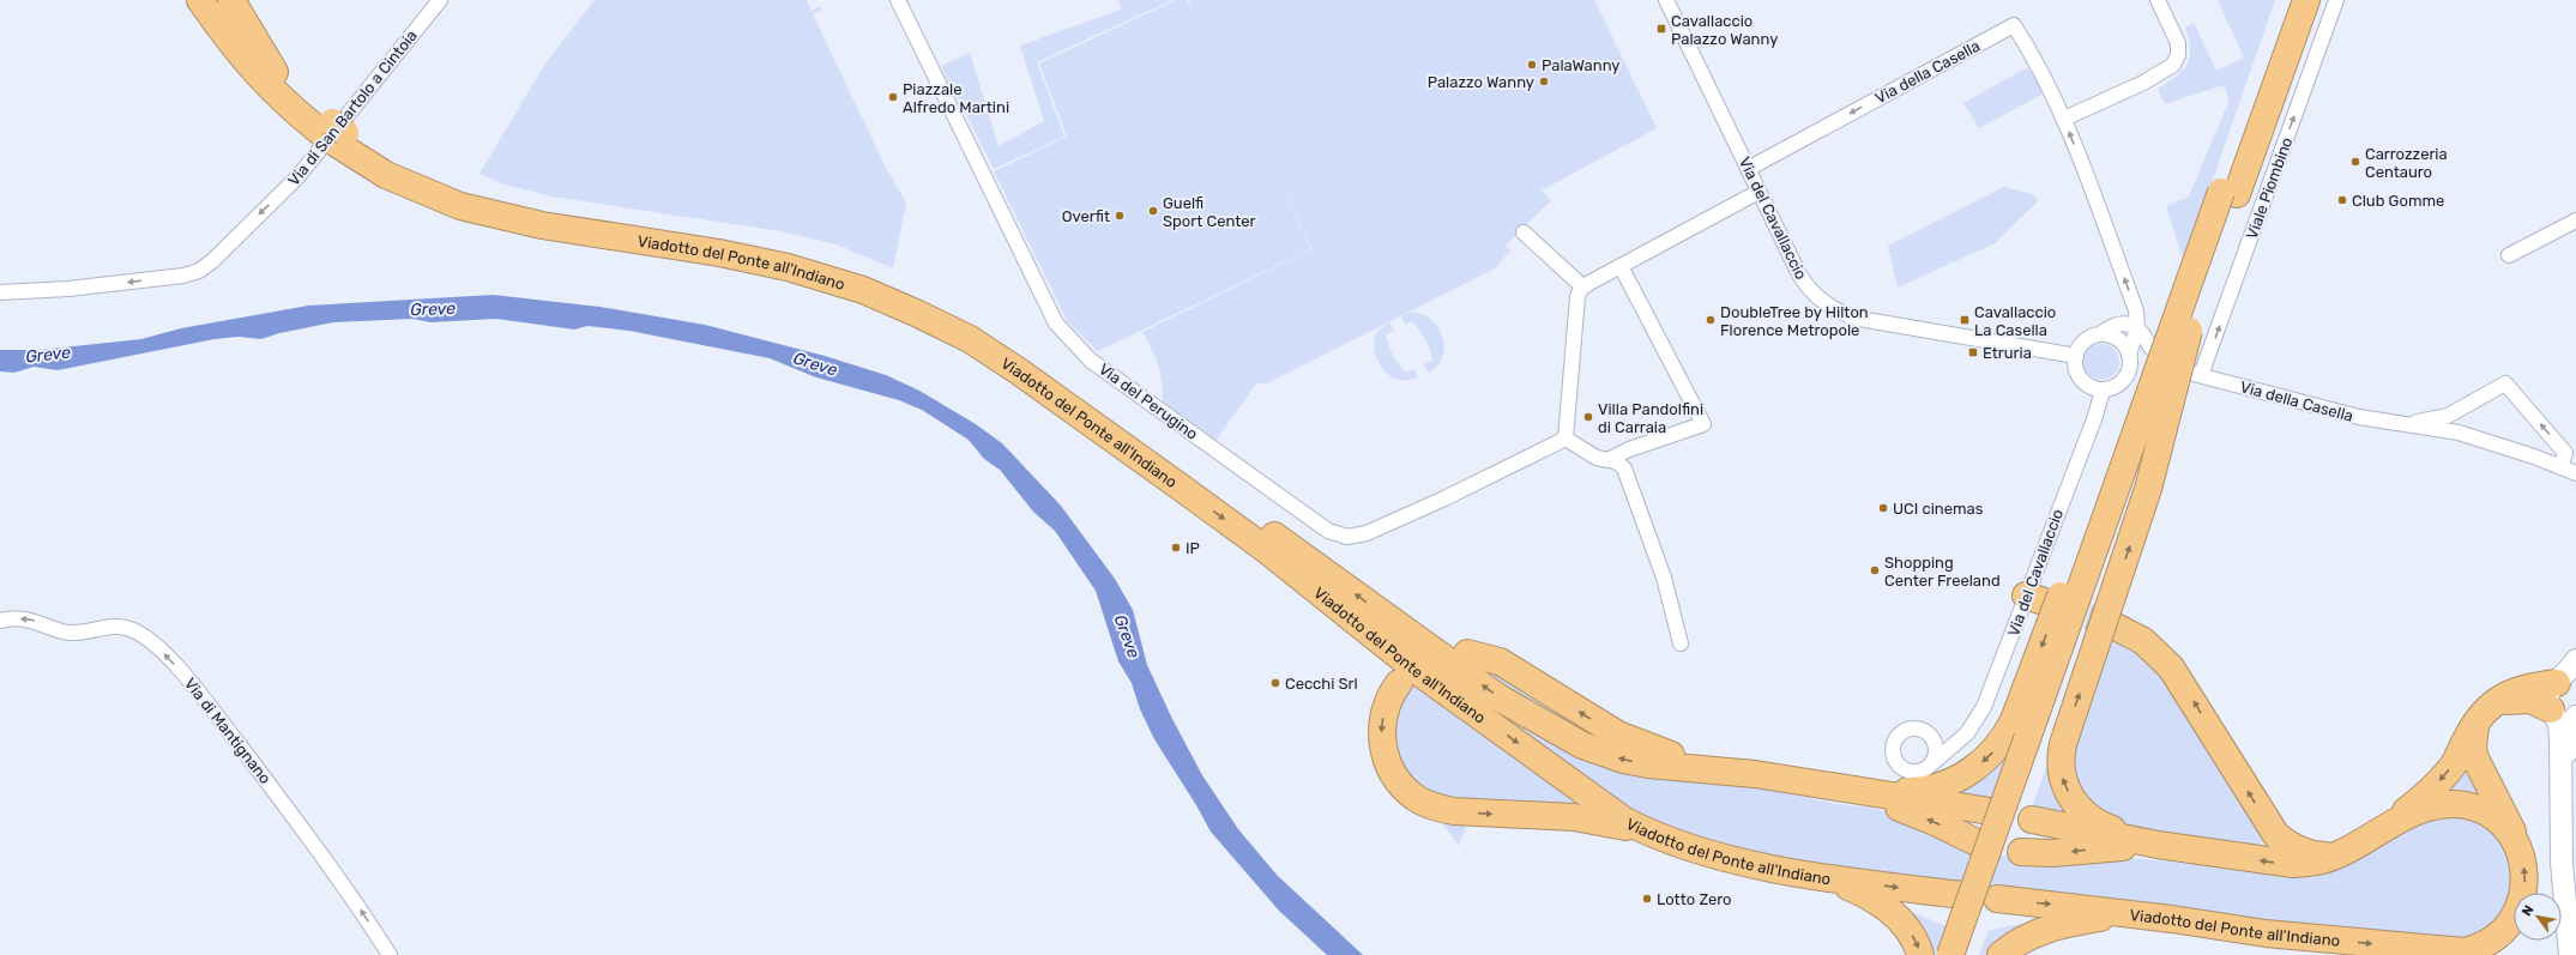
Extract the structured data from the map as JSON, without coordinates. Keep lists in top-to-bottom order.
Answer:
{
  "streets": {
    "highway": ["Viadotto del Ponte all'Indiano"],
    "street": [
      "Via della Casella",
      "Via di San Bartolo a Cintoia",
      "Viale Piombino",
      "Via del Cavallaccio",
      "Via del Perugino",
      "Via di Mantignano"
    ]
  },
  "crossings": [
    ["Via della Casella", "Viale Piombino"],
    ["Via della Casella", "Via del Cavallaccio"],
    ["Via di San Bartolo a Cintoia", "Viadotto del Ponte all'Indiano"]
  ],
  "one_way": ["Via di San Bartolo a Cintoia", "Viale Piombino", "Via di Mantignano"],
  "water": ["Greve"],
  "places": {
    "transit": ["Cavallaccio Palazzo Wanny", "Cavallaccio La Casella", "Etruria"],
    "other": [
      "PalaWanny",
      "Palazzo Wanny",
      "Piazzale Alfredo Martini",
      "Carrozzeria Centauro",
      "Club Gomme",
      "Guelfi Sport Center",
      "Overfit",
      "DoubleTree by Hilton Florence Metropole",
      "Villa Pandolfini di Carraia",
      "UCI cinemas",
      "IP",
      "Shopping Center Freeland",
      "Cecchi Srl",
      "Lotto Zero"
    ]
  },
  "north": "top left"
}
